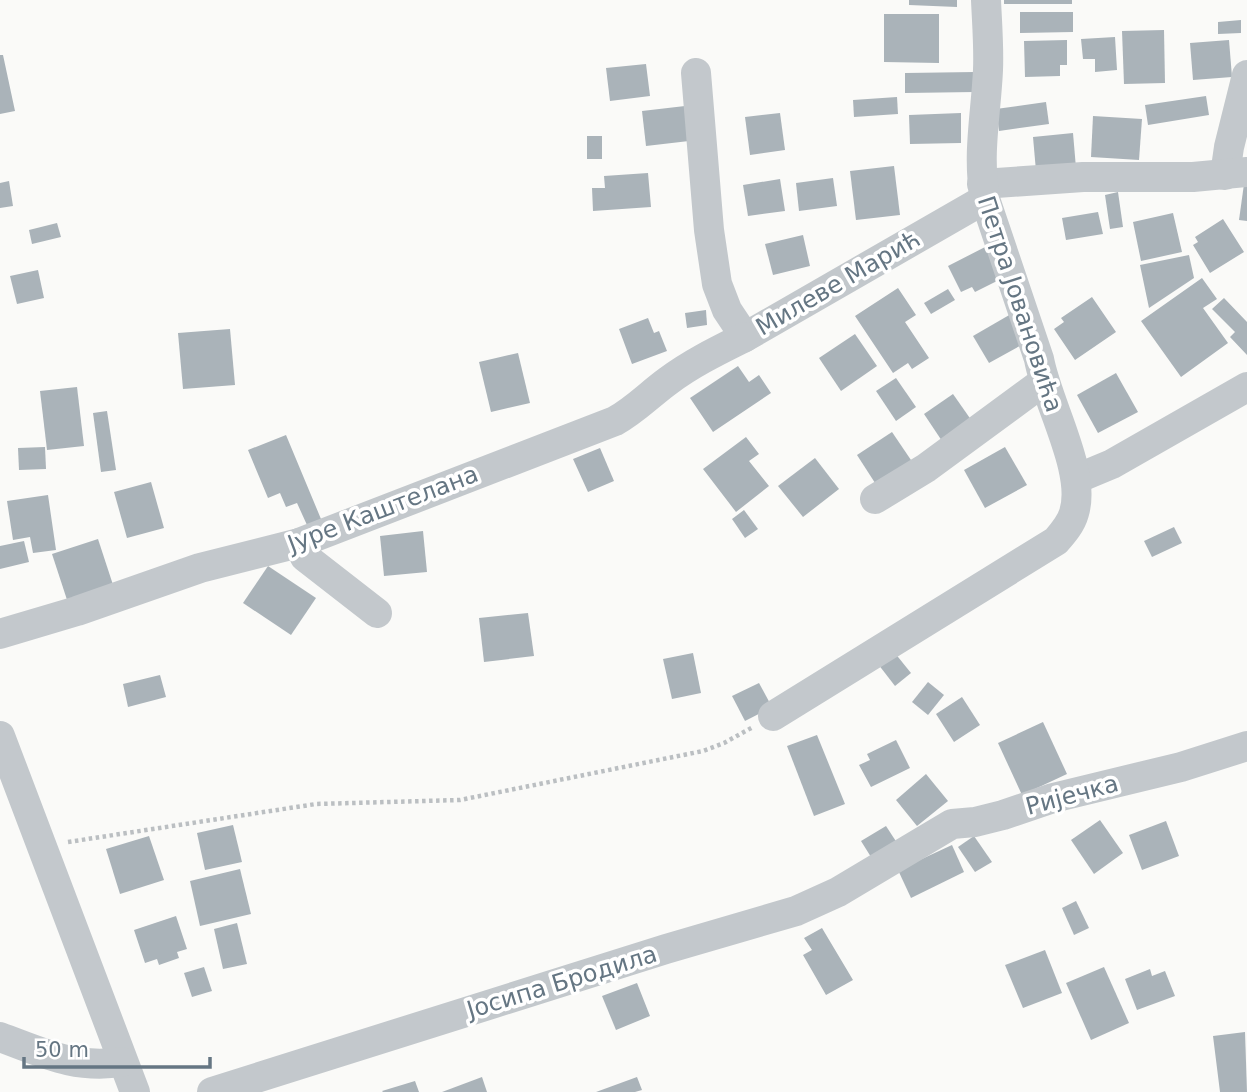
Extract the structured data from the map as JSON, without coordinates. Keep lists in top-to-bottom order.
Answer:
{
  "streets": {
    "street": [
      "Милеве Марић",
      "Петра Јовановића",
      "Јуре Каштелана",
      "Ријечка",
      "Јосипа Бродила"
    ]
  },
  "crossings": [
    ["Милеве Марић", "Петра Јовановића"],
    ["Милеве Марић", "Јуре Каштелана"],
    ["Ријечка", "Јосипа Бродила"]
  ],
  "scale_bar": "50 m"
}
